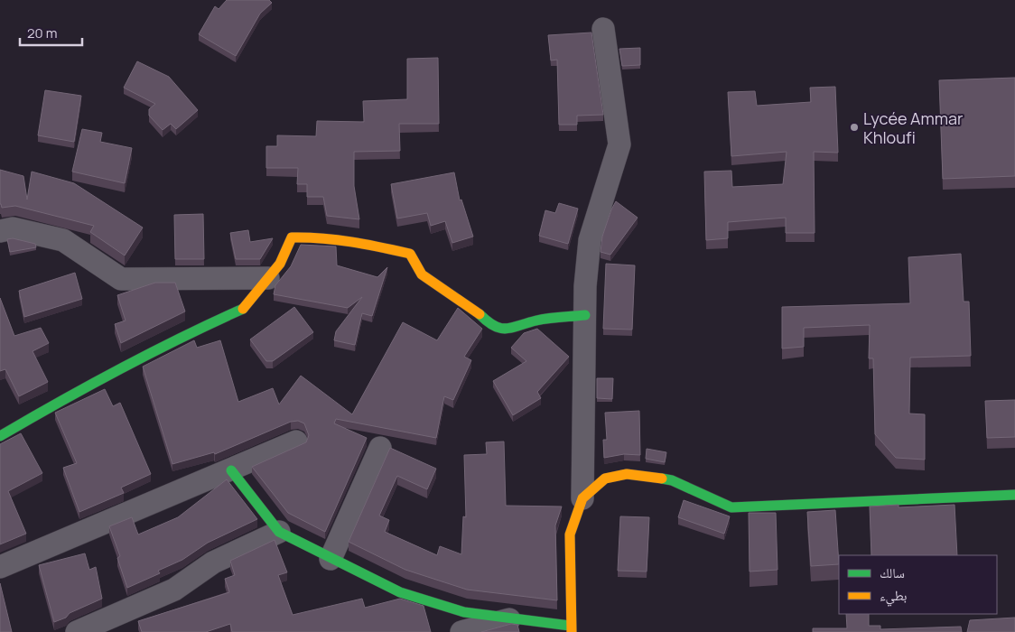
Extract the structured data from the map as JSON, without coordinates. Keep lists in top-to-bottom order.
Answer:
{
  "places": ["Lycée Ammar Khloufi"],
  "legend": ["سالك", "بطيء"],
  "scale_bar": "20 m"
}
